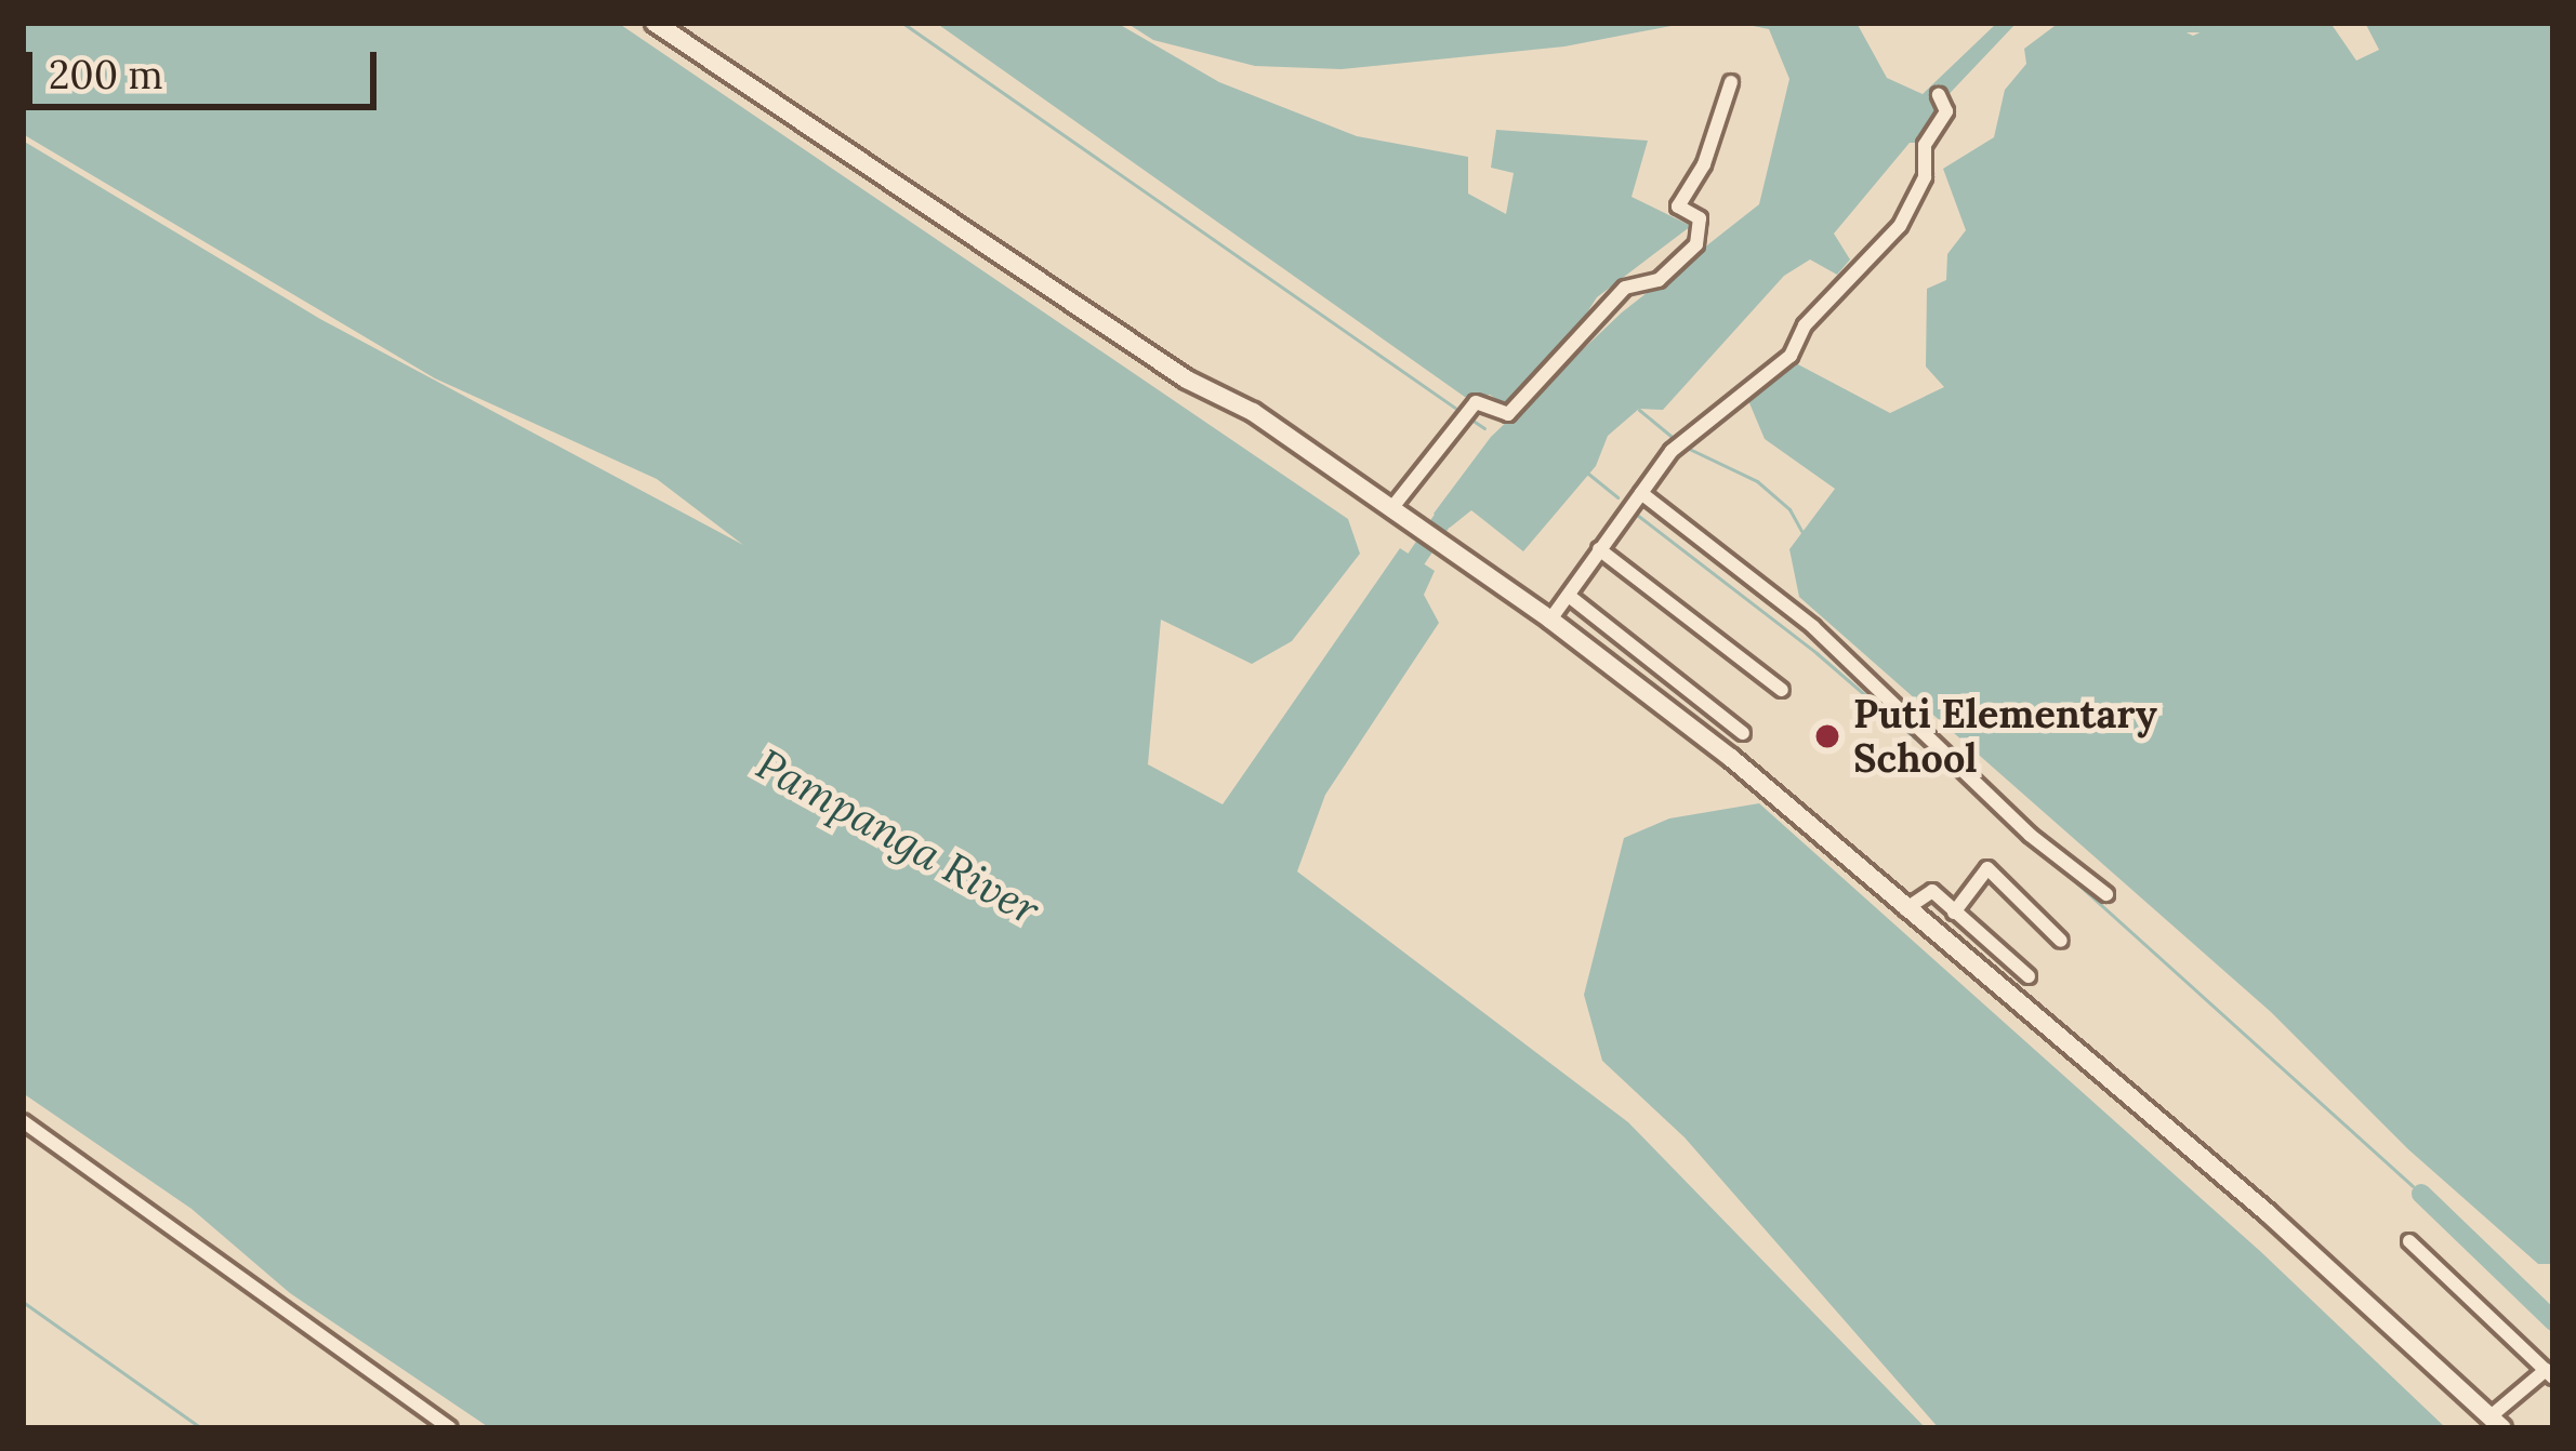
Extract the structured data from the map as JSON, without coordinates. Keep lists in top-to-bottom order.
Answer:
{
  "water": ["Pampanga River"],
  "places": ["Puti Elementary School"],
  "scale_bar": "200 m"
}
